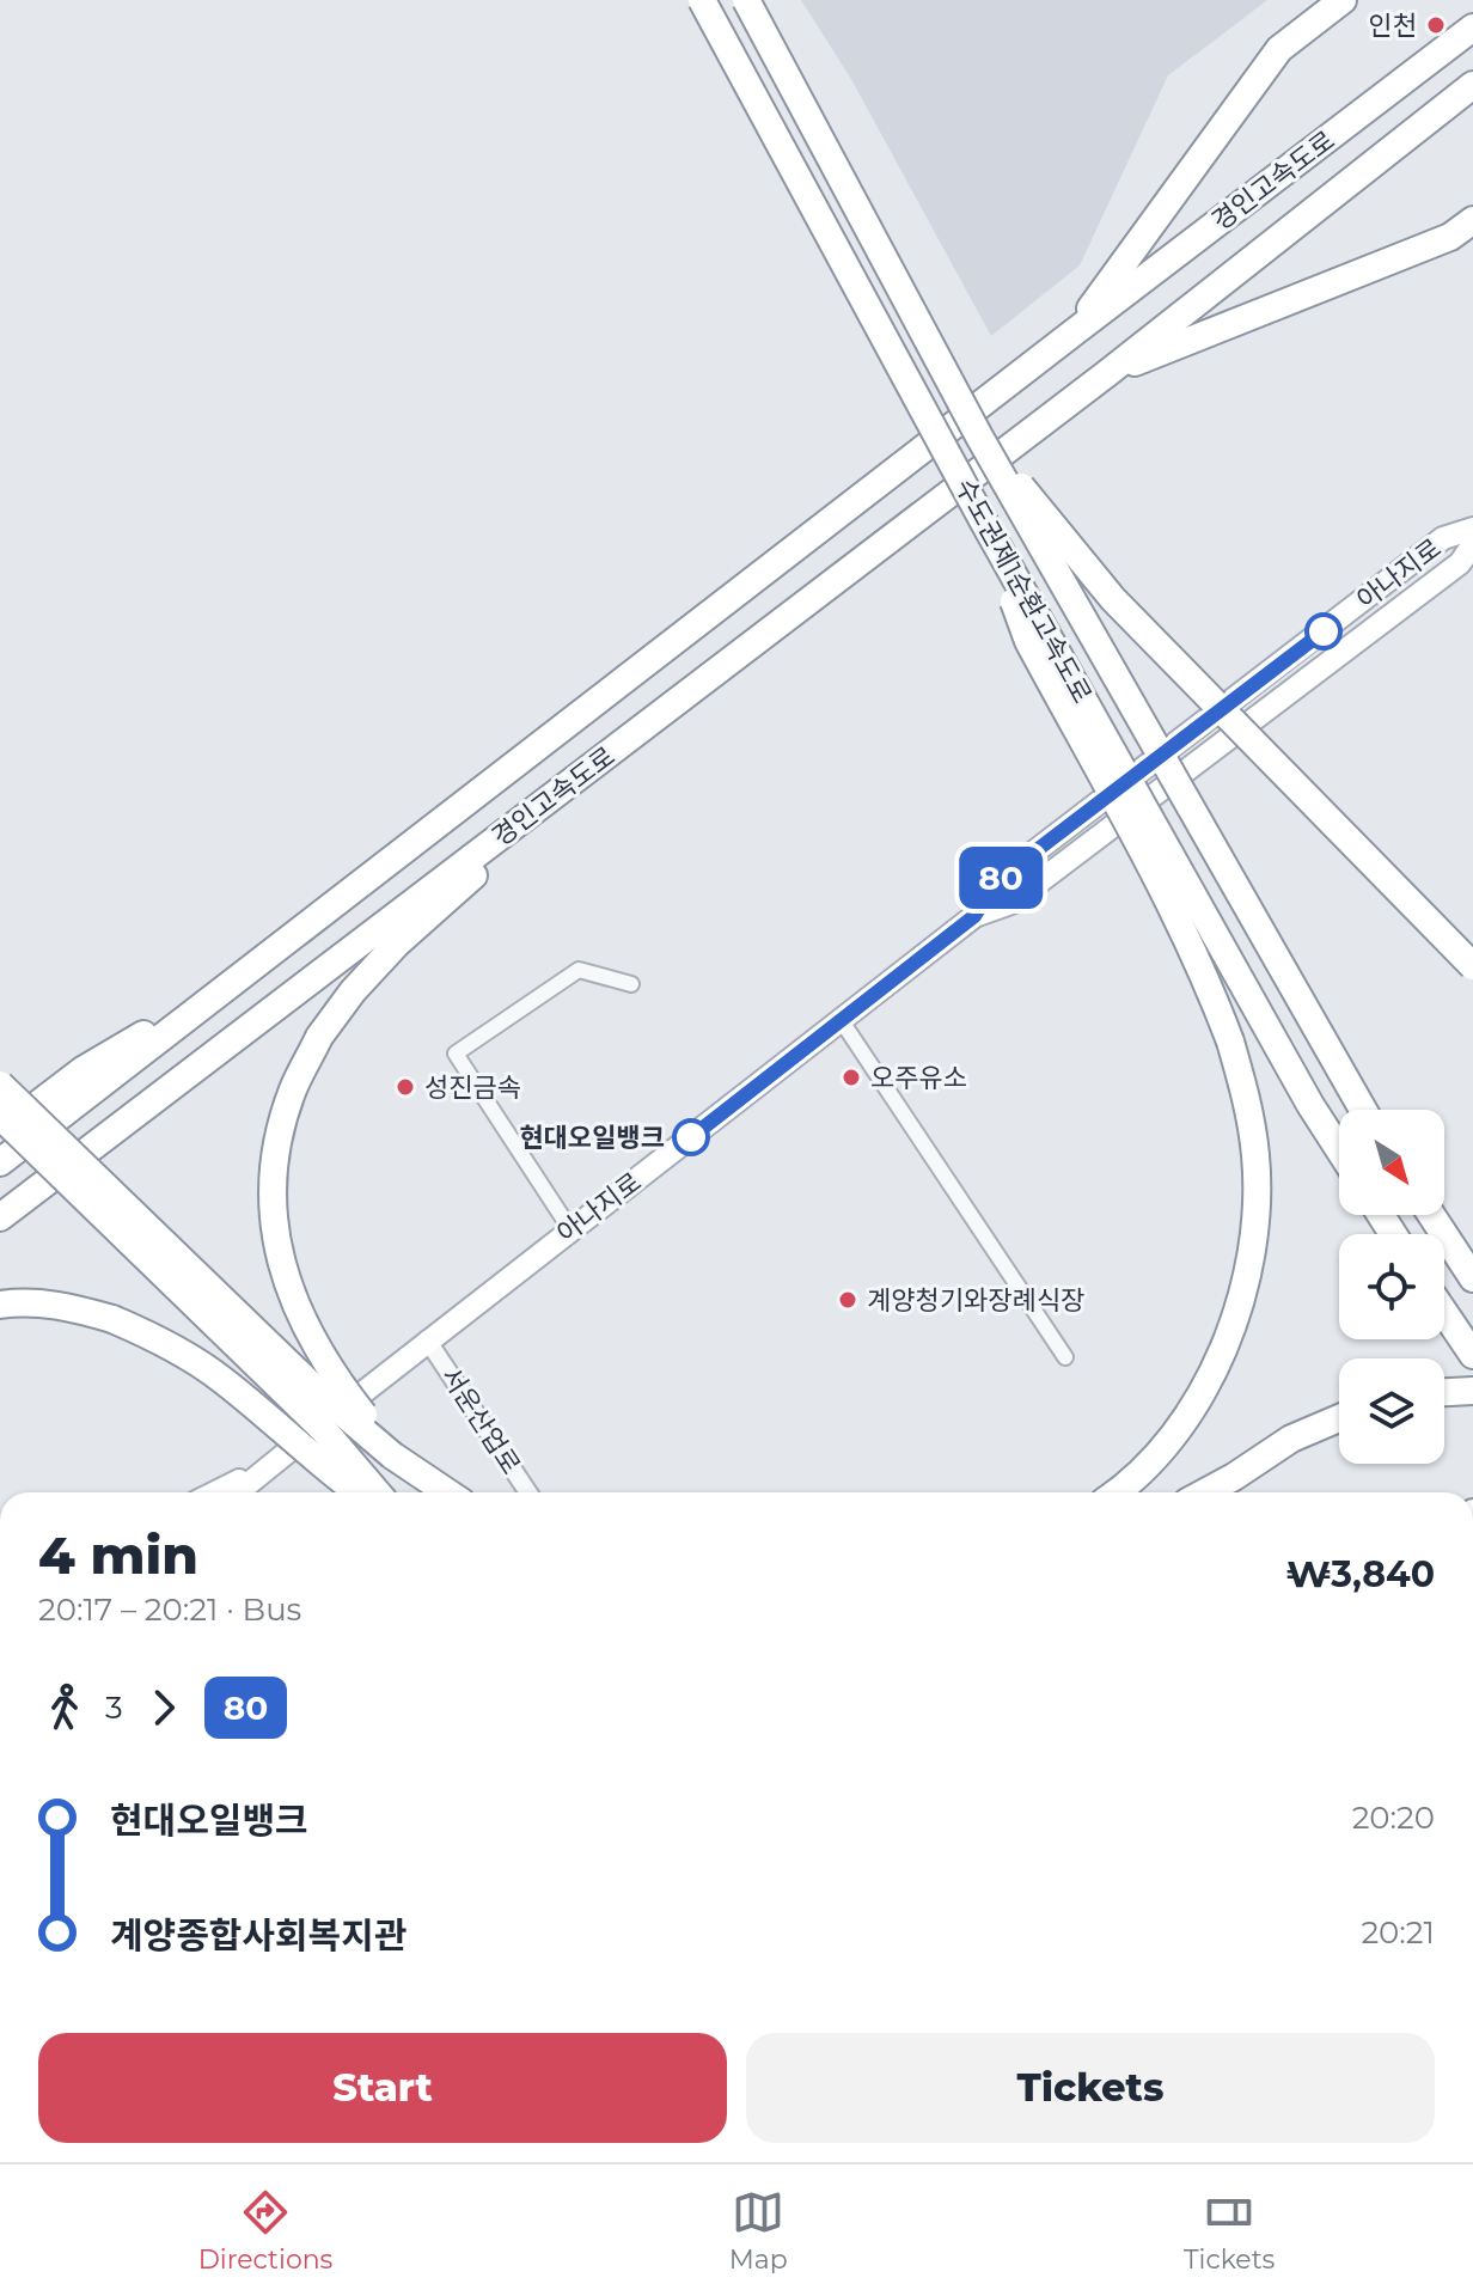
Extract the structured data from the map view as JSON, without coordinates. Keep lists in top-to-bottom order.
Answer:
{
  "streets": {
    "highway": ["경인고속도로", "수도권제1순환고속도로"],
    "main road": ["아나지로"],
    "street": ["서운산업로"]
  },
  "crossings": [
    ["아나지로", "서운산업로"]
  ],
  "places": [
    "인천",
    "오주유소",
    "성진금속",
    "현대오일뱅크",
    "계양청기와장례식장"
  ],
  "lines": ["bus line 80"],
  "north": "bottom right",
  "page": {
    "on_map": "80",
    "heading": ["4 min", "20:17 – 20:21 · Bus", "₩3,840"],
    "legs": ["3", "80"],
    "list": [
      {
        "name": "현대오일뱅크",
        "value": "20:20"
      },
      {
        "name": "계양종합사회복지관",
        "value": "20:21"
      }
    ],
    "buttons": ["Start", "Tickets"],
    "tabs": ["Directions", "Map", "Tickets"]
  }
}
